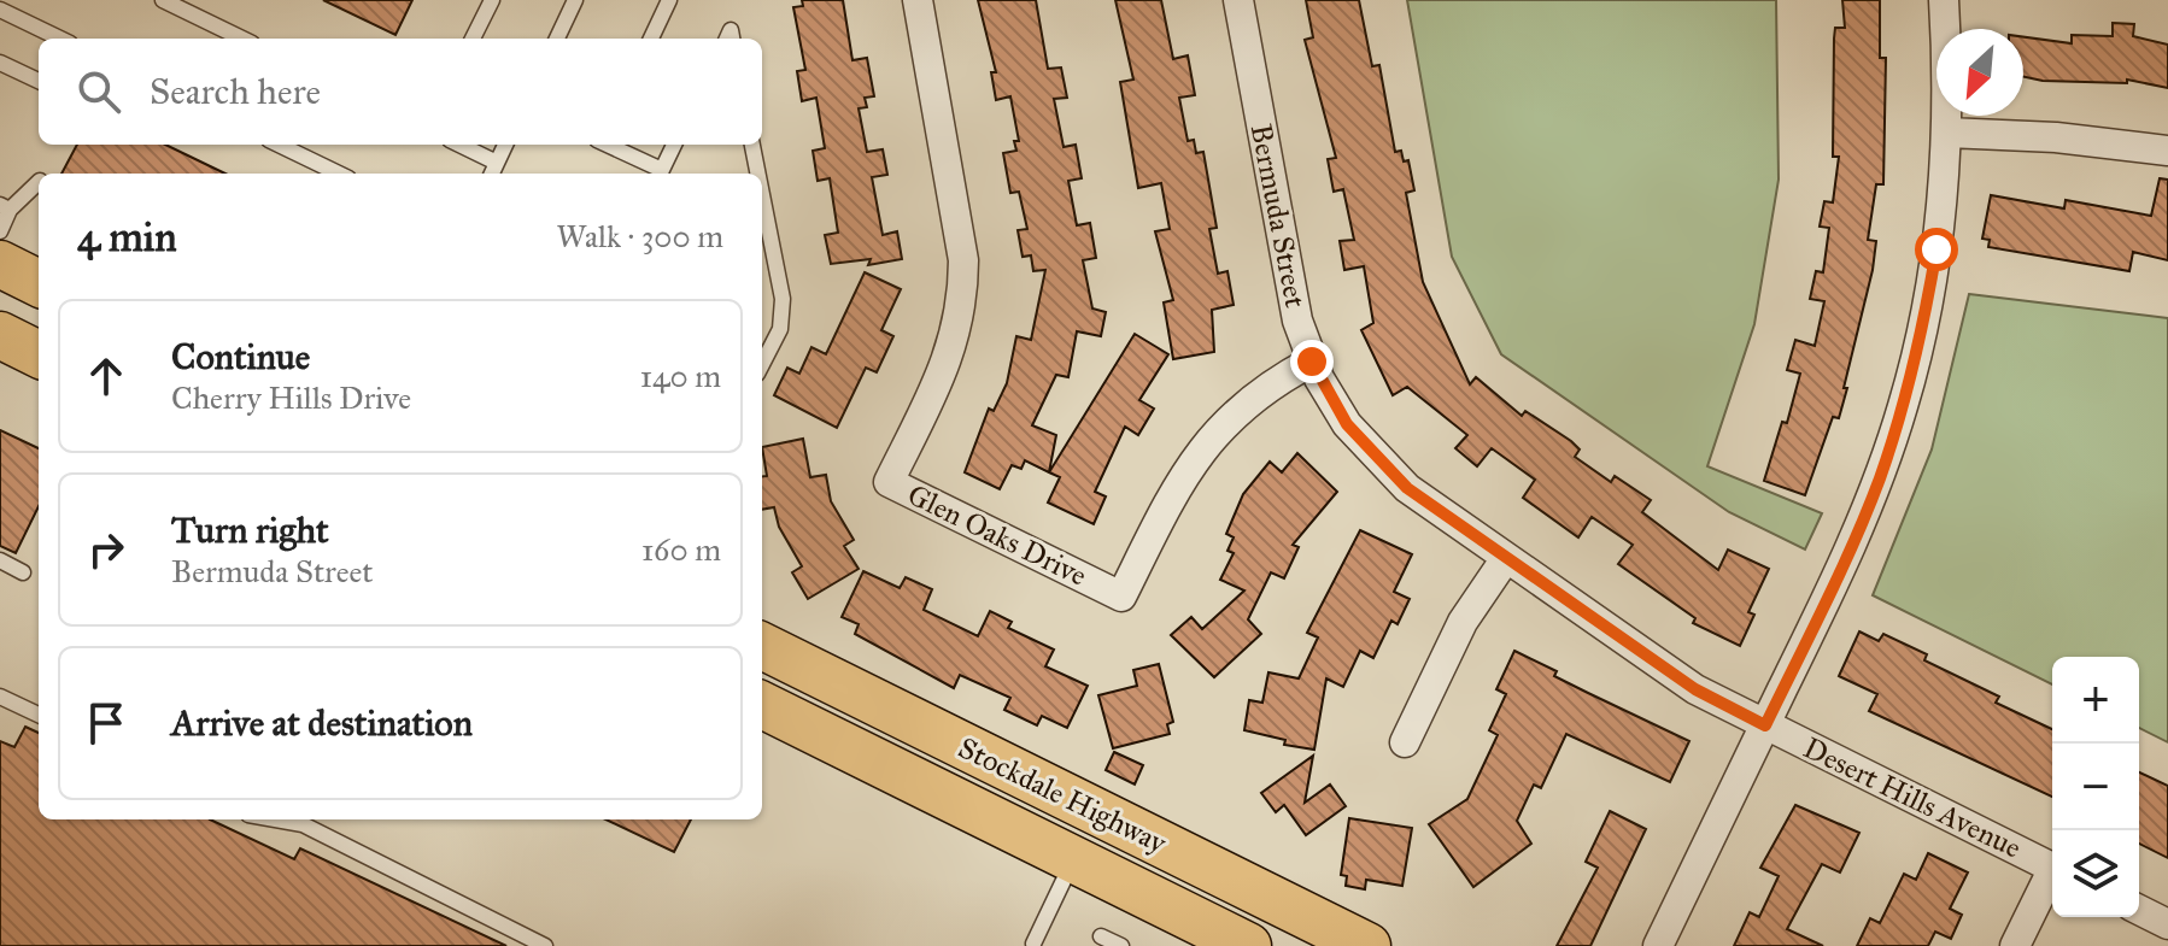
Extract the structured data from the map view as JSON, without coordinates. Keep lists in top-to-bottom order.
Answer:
{
  "streets": {
    "main road": ["Stockdale Highway"],
    "street": ["Bermuda Street", "Glen Oaks Drive", "Desert Hills Avenue"]
  },
  "crossings": [
    ["Bermuda Street", "Glen Oaks Drive"],
    ["Bermuda Street", "Desert Hills Avenue"]
  ],
  "north": "bottom left",
  "page": {
    "search": "Search here",
    "heading": ["4 min", "Walk · 300 m"],
    "list": [
      ["Continue", "Cherry Hills Drive", "140 m"],
      ["Turn right", "Bermuda Street", "160 m"],
      "Arrive at destination"
    ],
    "map_buttons": ["+", "−"]
  }
}
